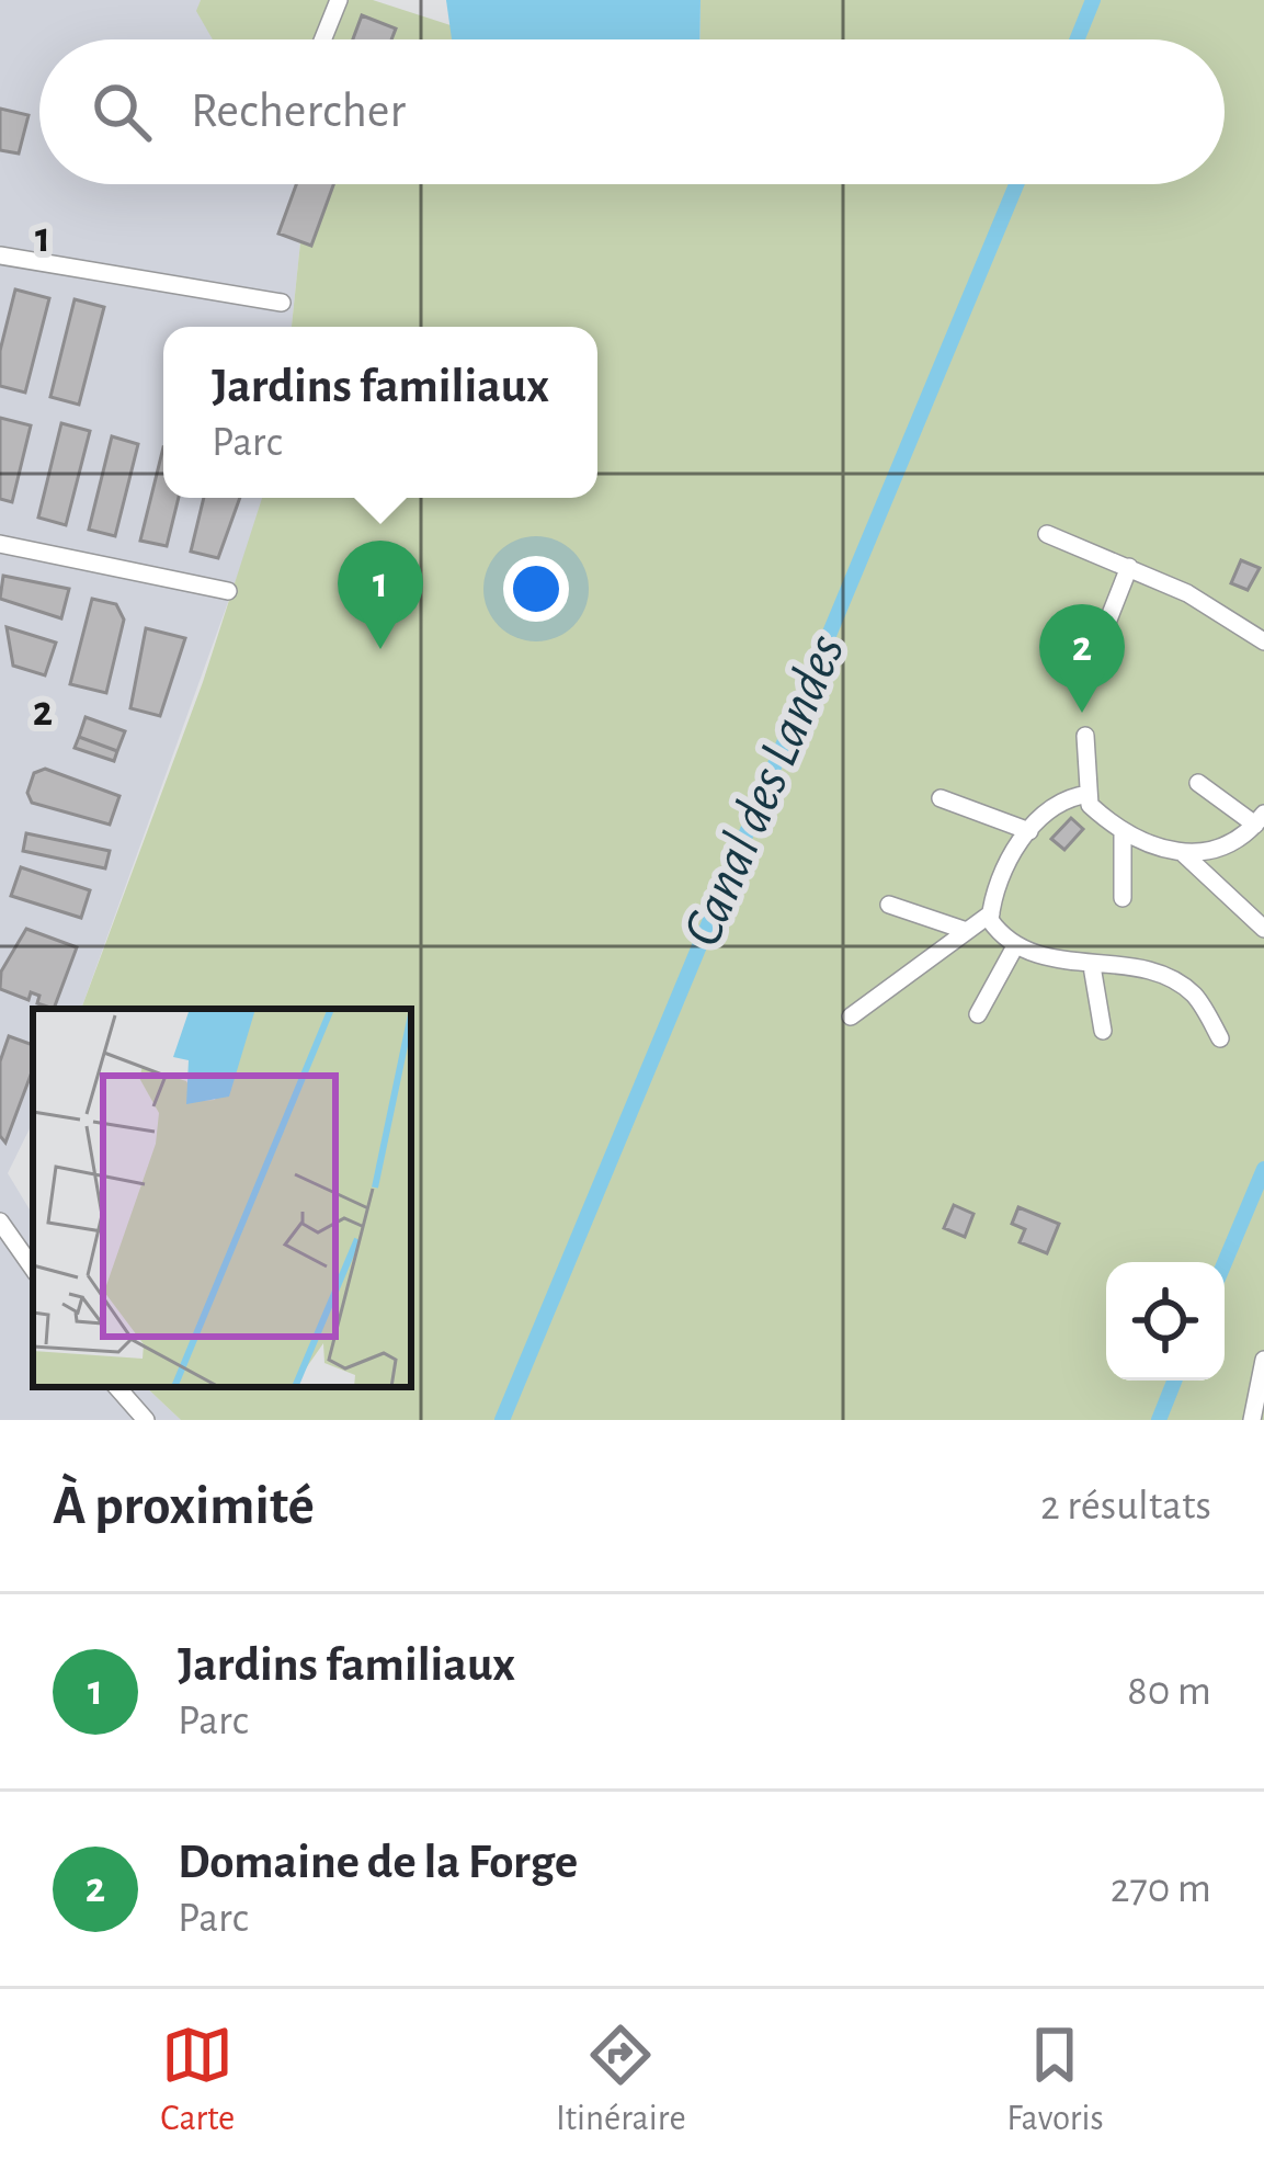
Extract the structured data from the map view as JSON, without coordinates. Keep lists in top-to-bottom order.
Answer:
{
  "water": ["Canal des Landes"],
  "page": {
    "search": "Rechercher",
    "popup": ["Jardins familiaux", "Parc"],
    "pins": ["1", "2"],
    "heading": ["À proximité", "2 résultats"],
    "list": [
      {
        "mark": "1",
        "name": "Jardins familiaux",
        "note": "Parc",
        "value": "80 m"
      },
      {
        "mark": "2",
        "name": "Domaine de la Forge",
        "note": "Parc",
        "value": "270 m"
      }
    ],
    "nav": ["Carte", "Itinéraire", "Favoris"]
  },
  "grid": {
    "rows": ["1", "2"]
  }
}
